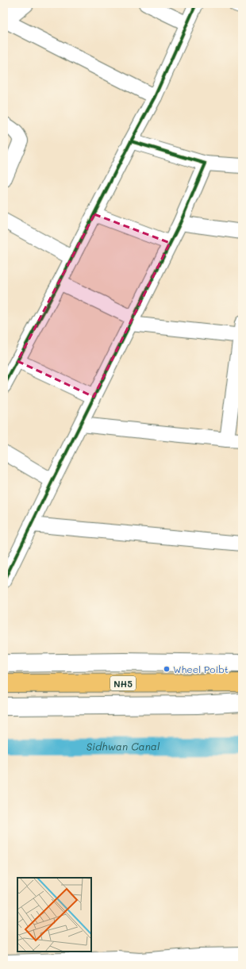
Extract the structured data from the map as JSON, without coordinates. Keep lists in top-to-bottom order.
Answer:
{
  "streets": {
    "highway": ["NH5"]
  },
  "water": ["Sidhwan Canal"],
  "places": ["Wheel Poibt"]
}
